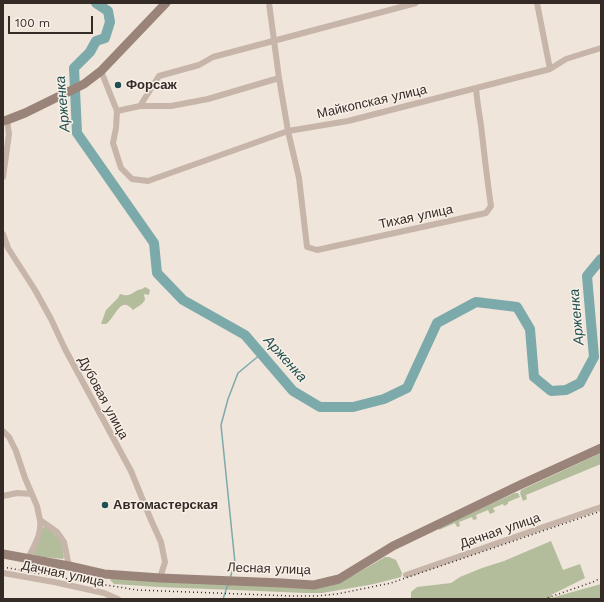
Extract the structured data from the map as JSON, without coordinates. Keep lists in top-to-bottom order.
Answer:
{
  "streets": {
    "street": [
      "Майкопская улица",
      "Тихая улица",
      "Дубовая улица",
      "Дачная улица",
      "Лесная улица"
    ]
  },
  "crossings": [
    ["Майкопская улица", "Тихая улица"],
    ["Дубовая улица", "Лесная улица"]
  ],
  "water": ["Арженка"],
  "places": ["Форсаж", "Автомастерская"],
  "scale_bar": "100 m"
}
